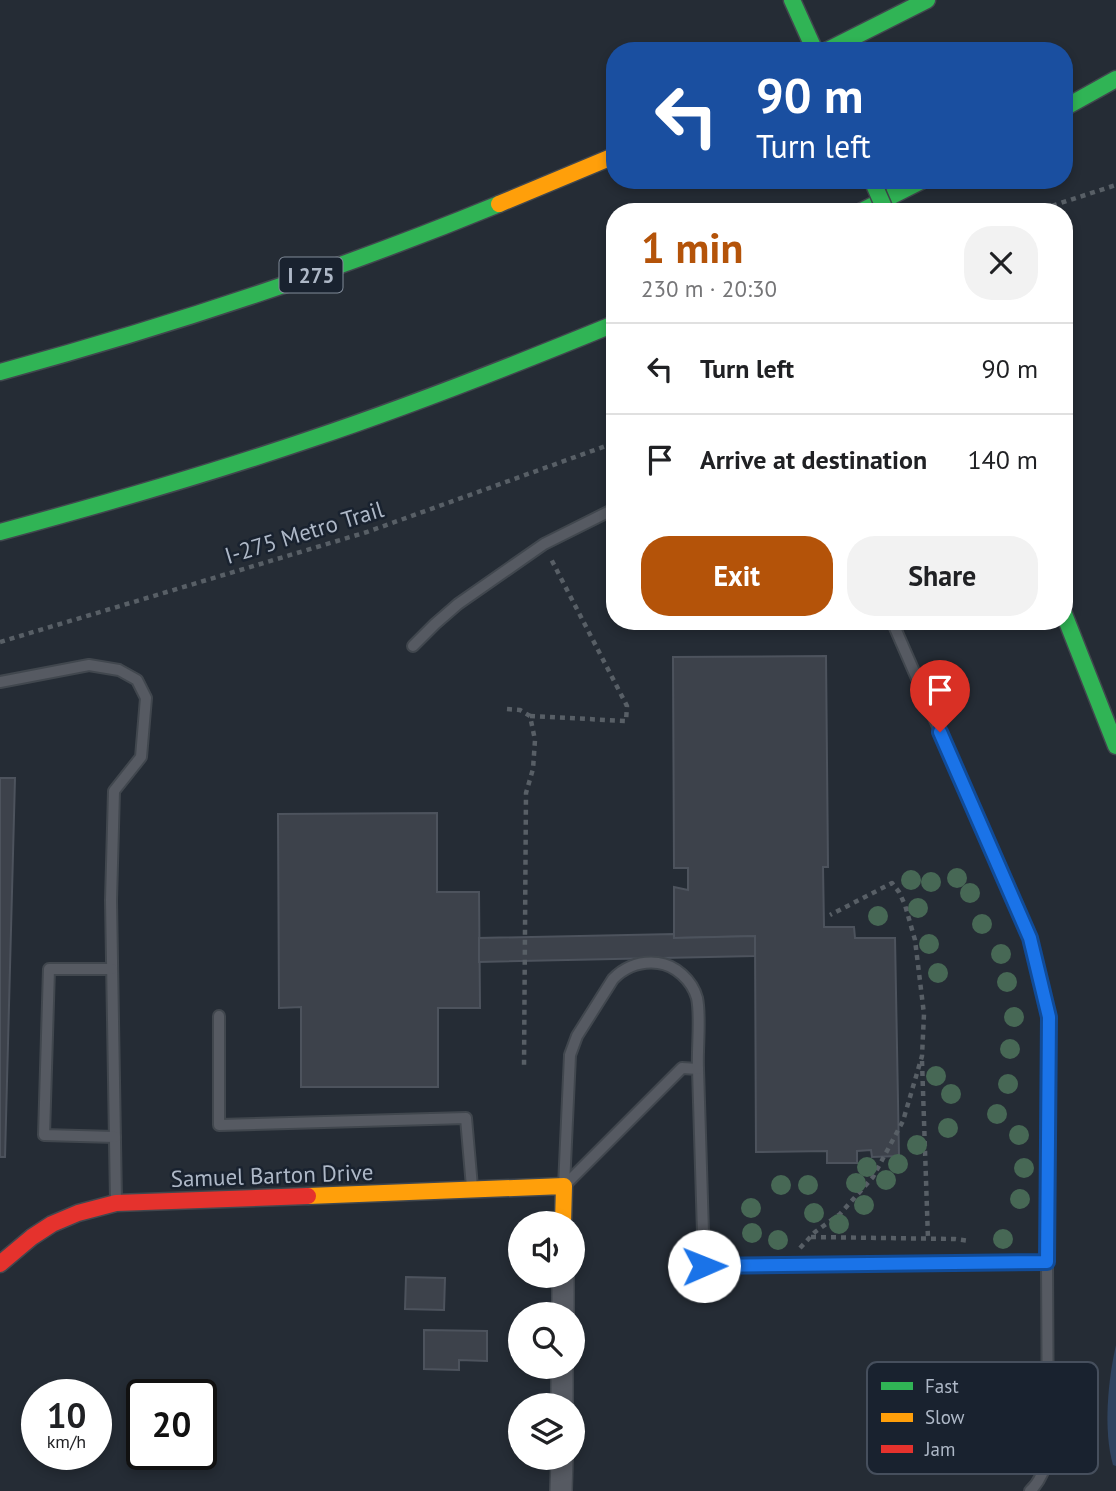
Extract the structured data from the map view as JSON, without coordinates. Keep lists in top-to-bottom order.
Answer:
{
  "streets": {
    "main road": ["I 275", "Samuel Barton Drive"],
    "path": ["I-275 Metro Trail"]
  },
  "legend": ["Fast", "Slow", "Jam"],
  "page": {
    "turn": ["90 m", "Turn left"],
    "heading": ["1 min", "230 m · 20:30"],
    "list": [
      {
        "name": "Turn left",
        "value": "90 m"
      },
      {
        "name": "Arrive at destination",
        "value": "140 m"
      }
    ],
    "buttons": ["Exit", "Share"],
    "speed": "10 km/h",
    "limit": "20"
  }
}
